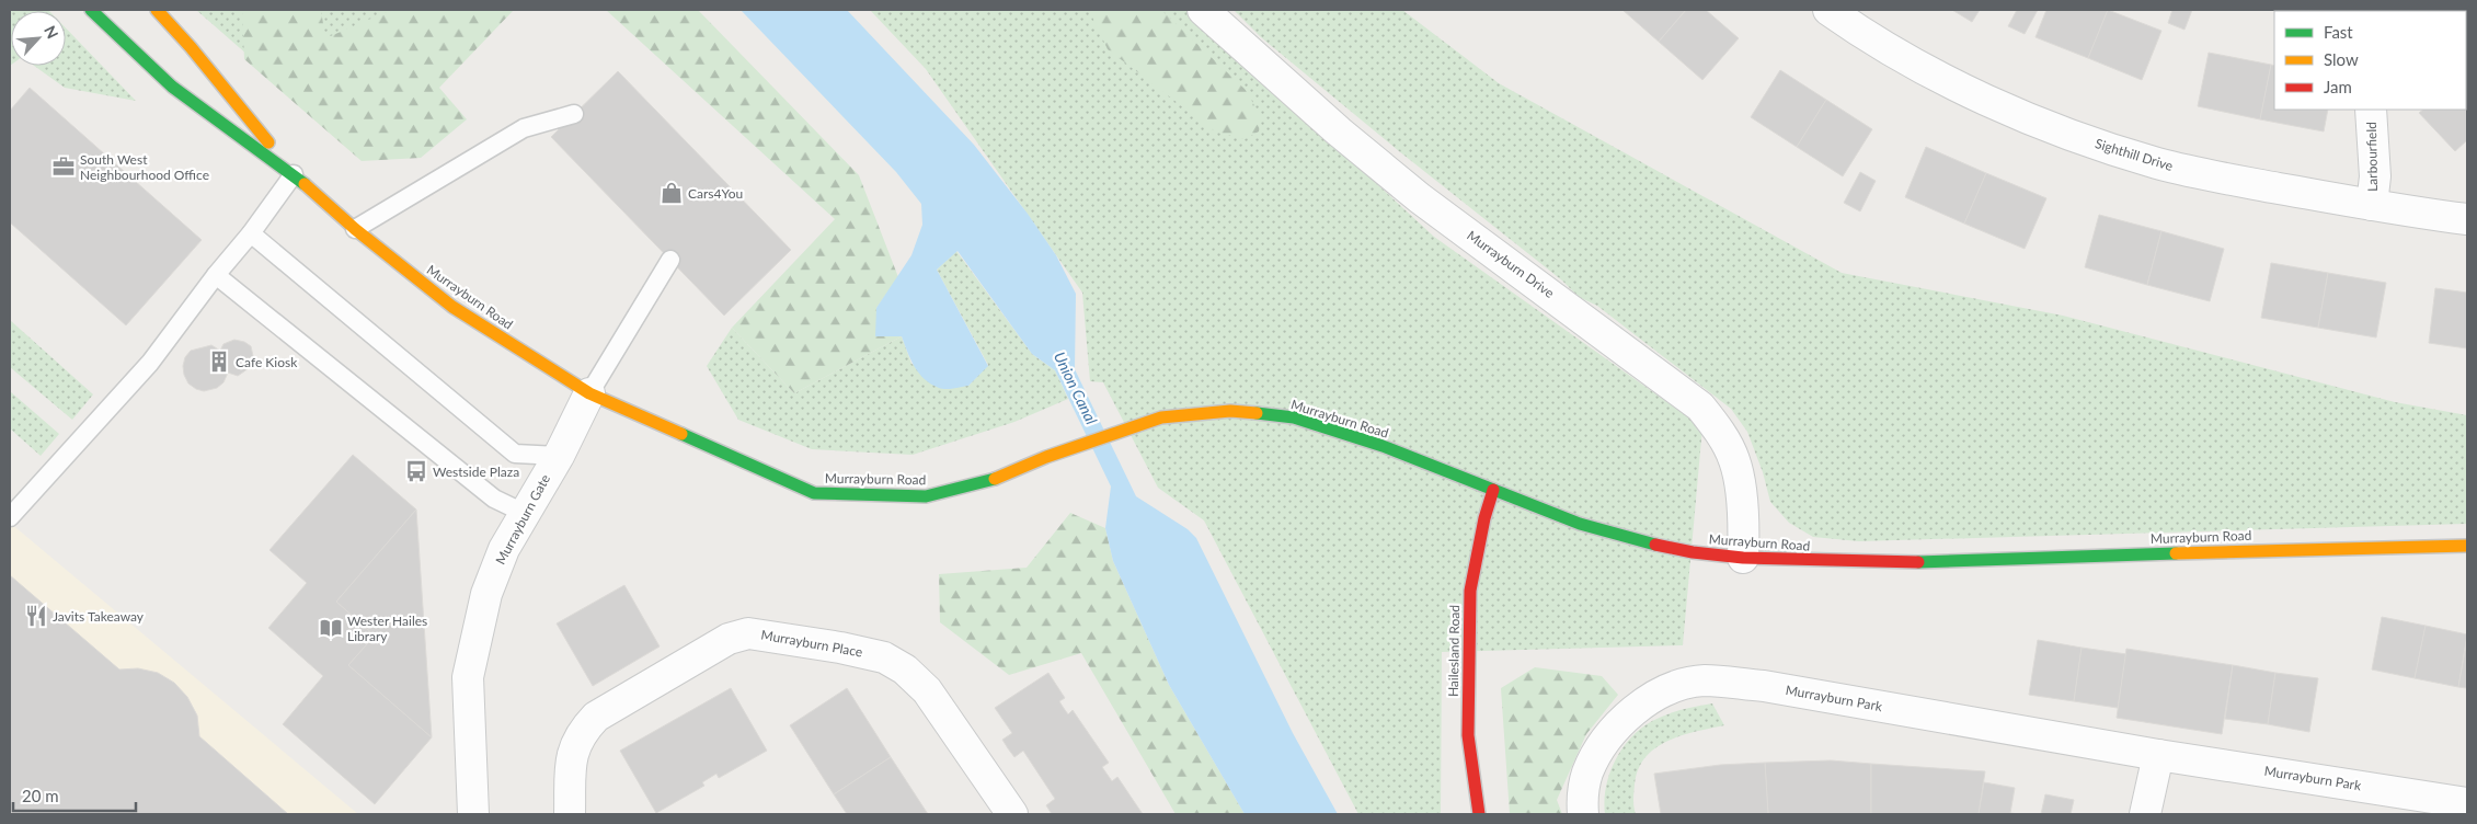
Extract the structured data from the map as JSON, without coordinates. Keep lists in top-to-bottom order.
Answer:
{
  "streets": {
    "street": [
      "Sighthill Drive",
      "Larbourfield",
      "Murrayburn Drive",
      "Murrayburn Road",
      "Murrayburn Gate",
      "Murrayburn Place",
      "Hailesland Road",
      "Murrayburn Park"
    ]
  },
  "crossings": [
    ["Sighthill Drive", "Larbourfield"],
    ["Murrayburn Drive", "Murrayburn Road"],
    ["Murrayburn Road", "Murrayburn Gate"],
    ["Murrayburn Road", "Hailesland Road"]
  ],
  "water": ["Union Canal"],
  "places": {
    "office": ["South West Neighbourhood Office"],
    "shop": ["Cars4You"],
    "building": ["Cafe Kiosk"],
    "bus stop": ["Westside Plaza"],
    "restaurant": ["Javits Takeaway"],
    "library": ["Wester Hailes Library"]
  },
  "legend": ["Fast", "Slow", "Jam"],
  "scale_bar": "20 m",
  "north": "top right"
}
